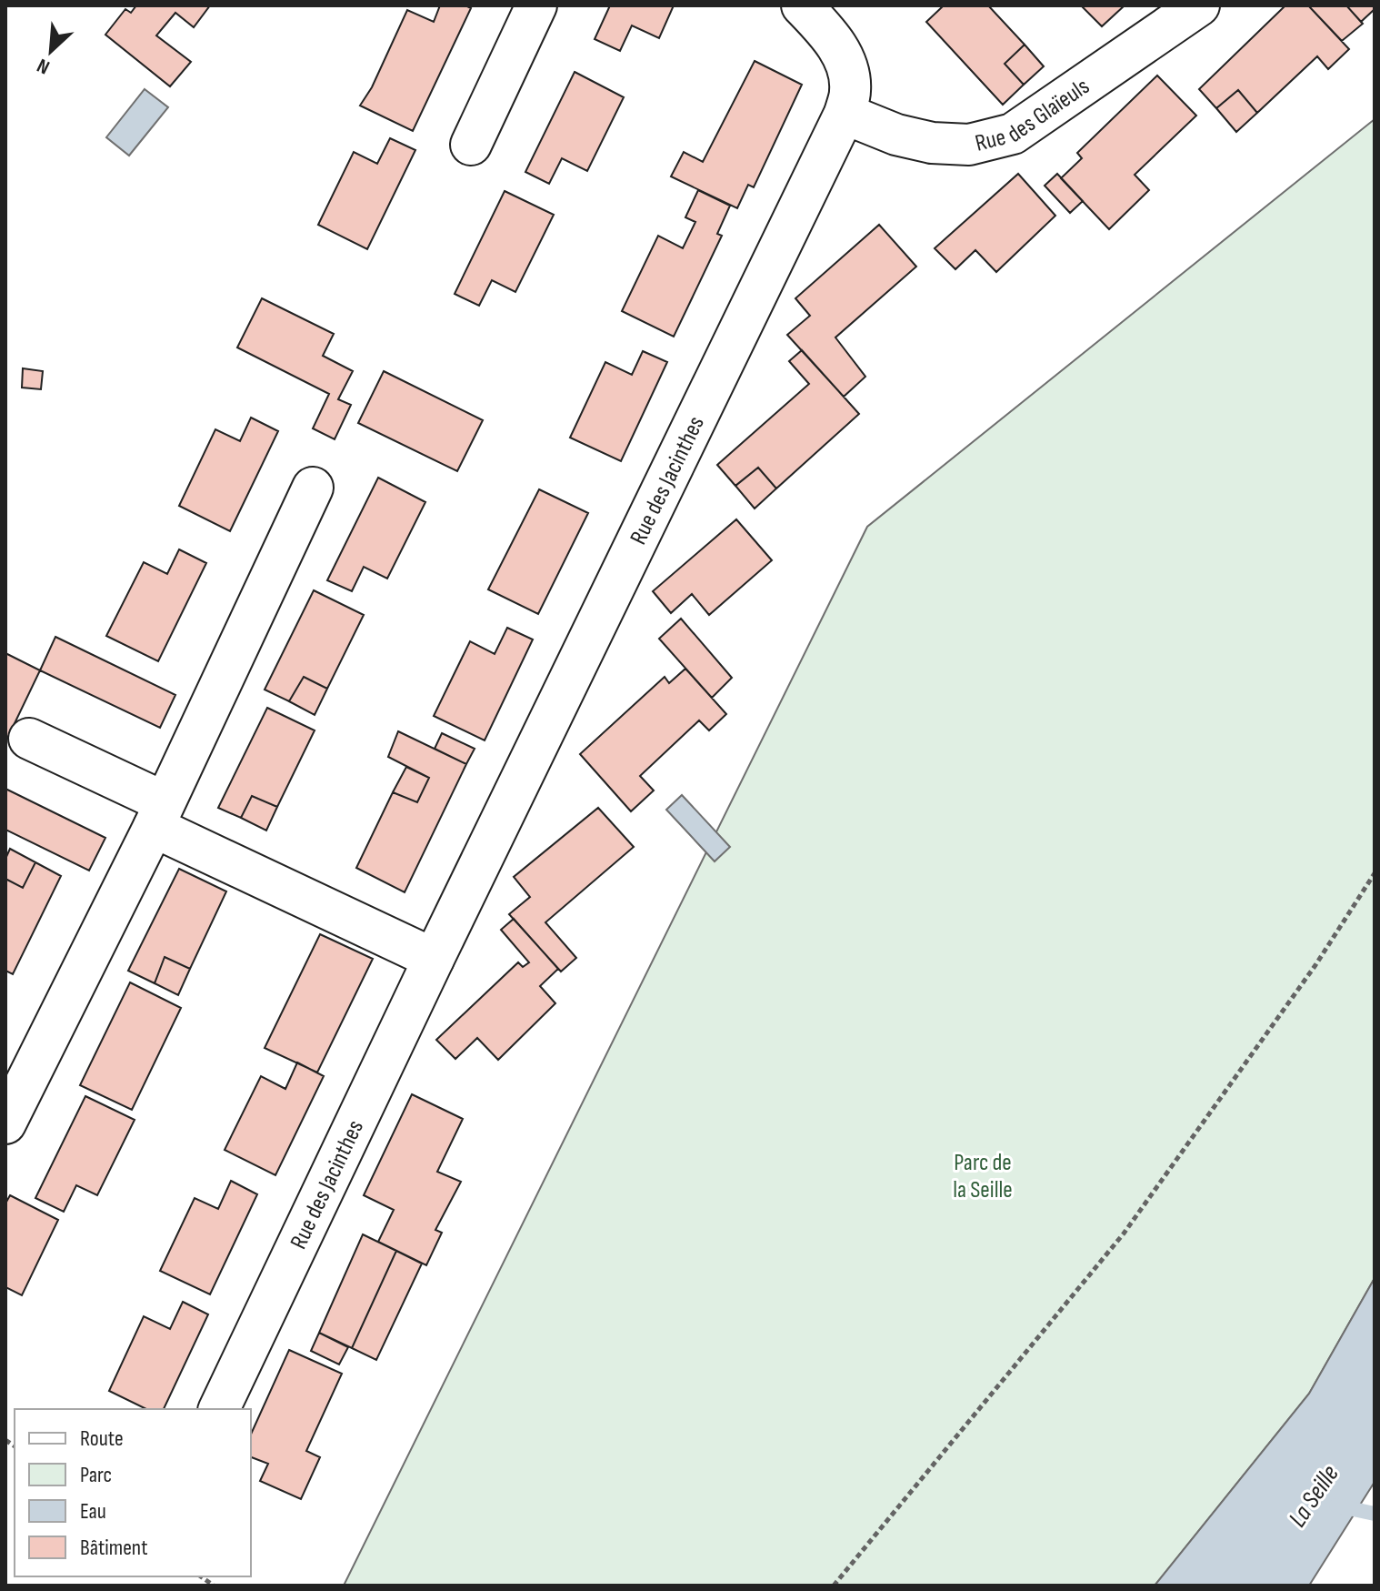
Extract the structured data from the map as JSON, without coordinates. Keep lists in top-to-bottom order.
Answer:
{
  "streets": {
    "street": ["Rue des Glaïeuls", "Rue des Jacinthes"]
  },
  "crossings": [
    ["Rue des Glaïeuls", "Rue des Jacinthes"]
  ],
  "water": ["La Seille"],
  "parks": ["Parc de la Seille"],
  "legend": [
    "Route",
    "Parc",
    "Eau",
    "Bâtiment"
  ],
  "north": "bottom left"
}
